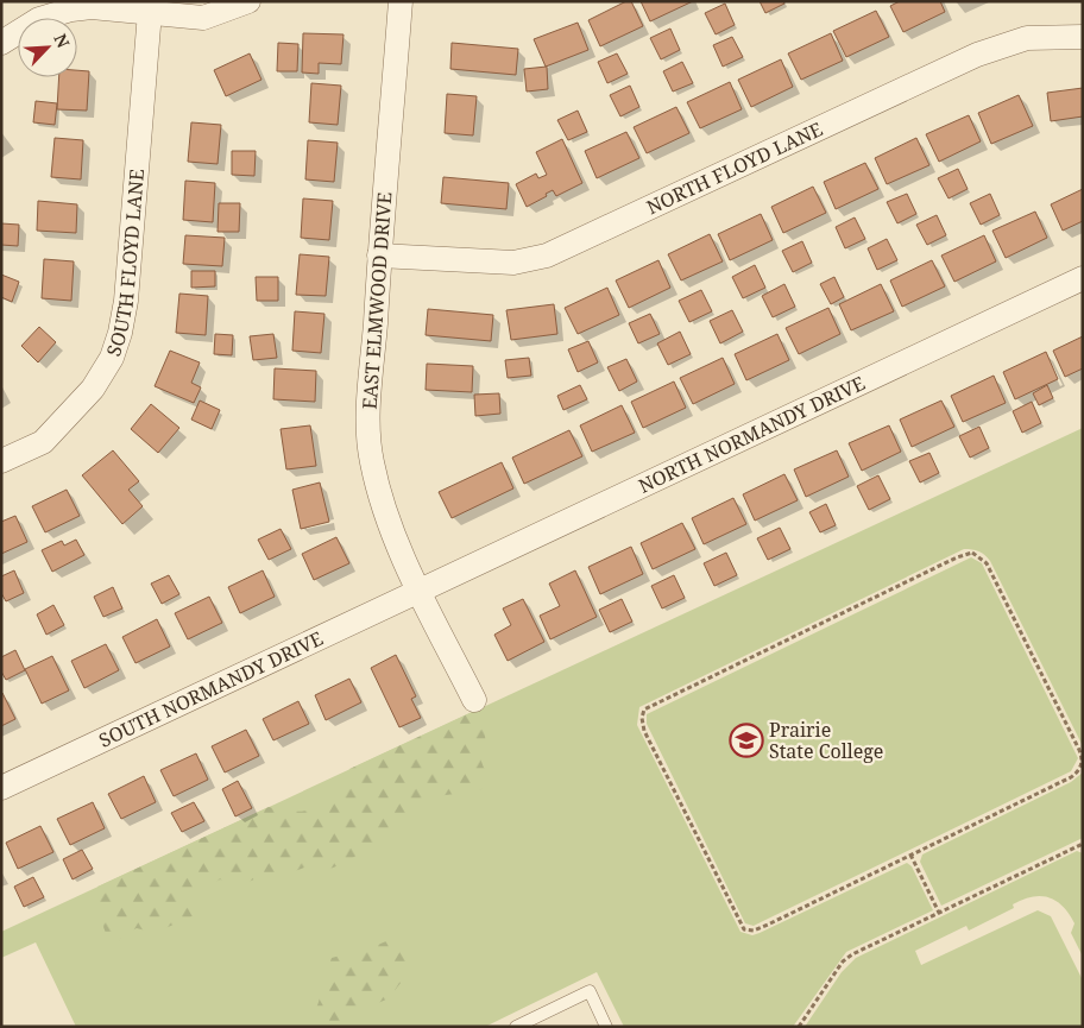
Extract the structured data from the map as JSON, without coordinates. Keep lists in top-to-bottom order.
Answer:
{
  "streets": {
    "street": [
      "NORTH FLOYD LANE",
      "SOUTH FLOYD LANE",
      "EAST ELMWOOD DRIVE",
      "NORTH NORMANDY DRIVE",
      "SOUTH NORMANDY DRIVE"
    ]
  },
  "crossings": [
    ["NORTH FLOYD LANE", "EAST ELMWOOD DRIVE"],
    ["EAST ELMWOOD DRIVE", "NORTH NORMANDY DRIVE"],
    ["EAST ELMWOOD DRIVE", "SOUTH NORMANDY DRIVE"],
    ["NORTH NORMANDY DRIVE", "SOUTH NORMANDY DRIVE"]
  ],
  "places": {
    "school or university": ["Prairie State College"]
  },
  "north": "top right"
}
